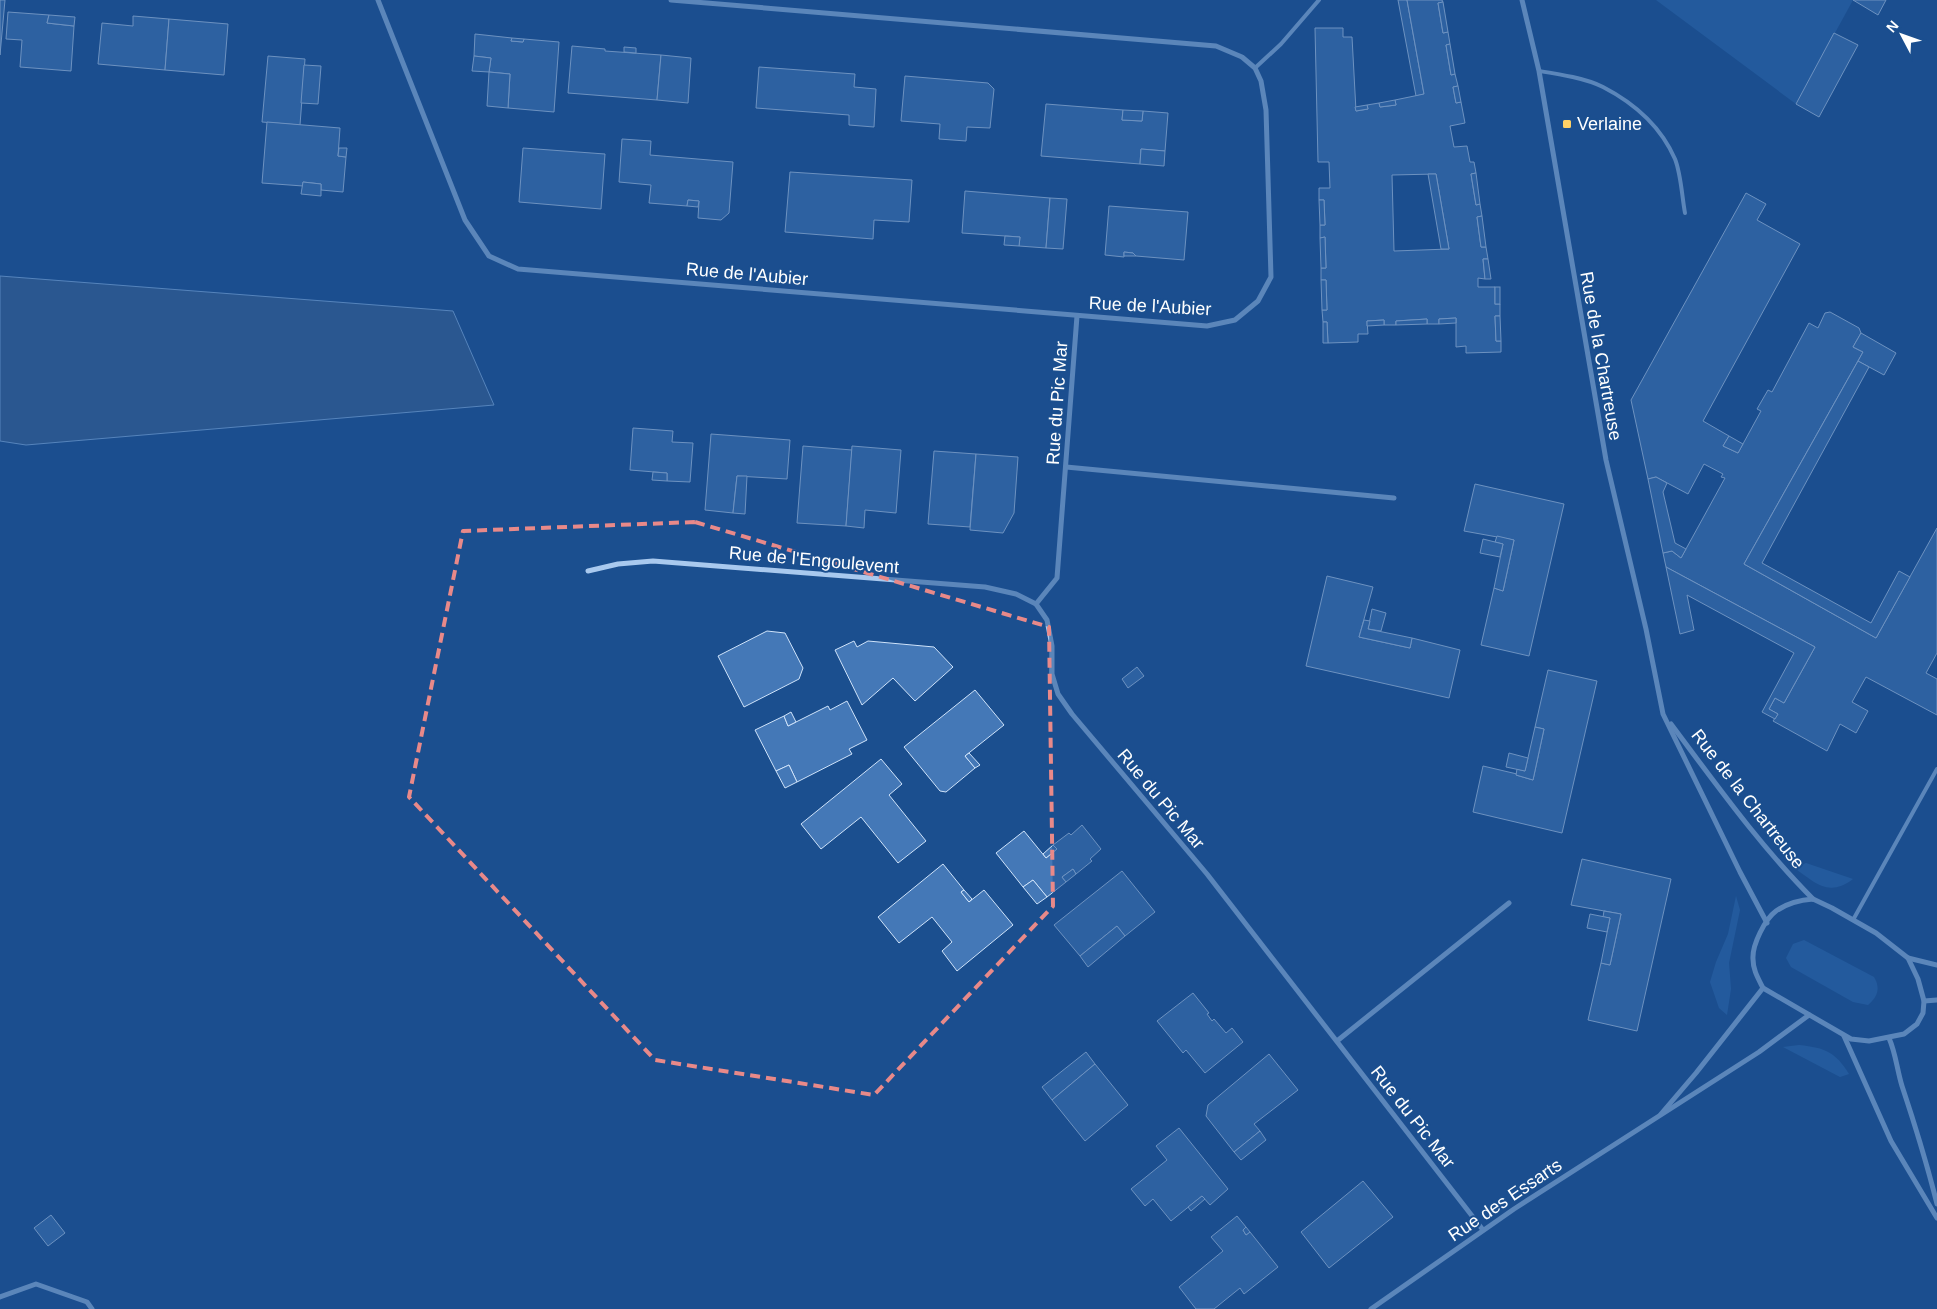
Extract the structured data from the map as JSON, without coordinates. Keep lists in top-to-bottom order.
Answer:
{
  "streets": {
    "street": [
      "Rue de l'Aubier",
      "Rue de la Chartreuse",
      "Rue du Pic Mar",
      "Rue de l'Engoulevent",
      "Rue des Essarts"
    ]
  },
  "crossings": [
    ["Rue de l'Aubier", "Rue du Pic Mar"],
    ["Rue de la Chartreuse", "Rue des Essarts"],
    ["Rue du Pic Mar", "Rue de l'Engoulevent"],
    ["Rue du Pic Mar", "Rue des Essarts"]
  ],
  "places": {
    "transit": ["Verlaine"]
  },
  "north": "top left"
}
